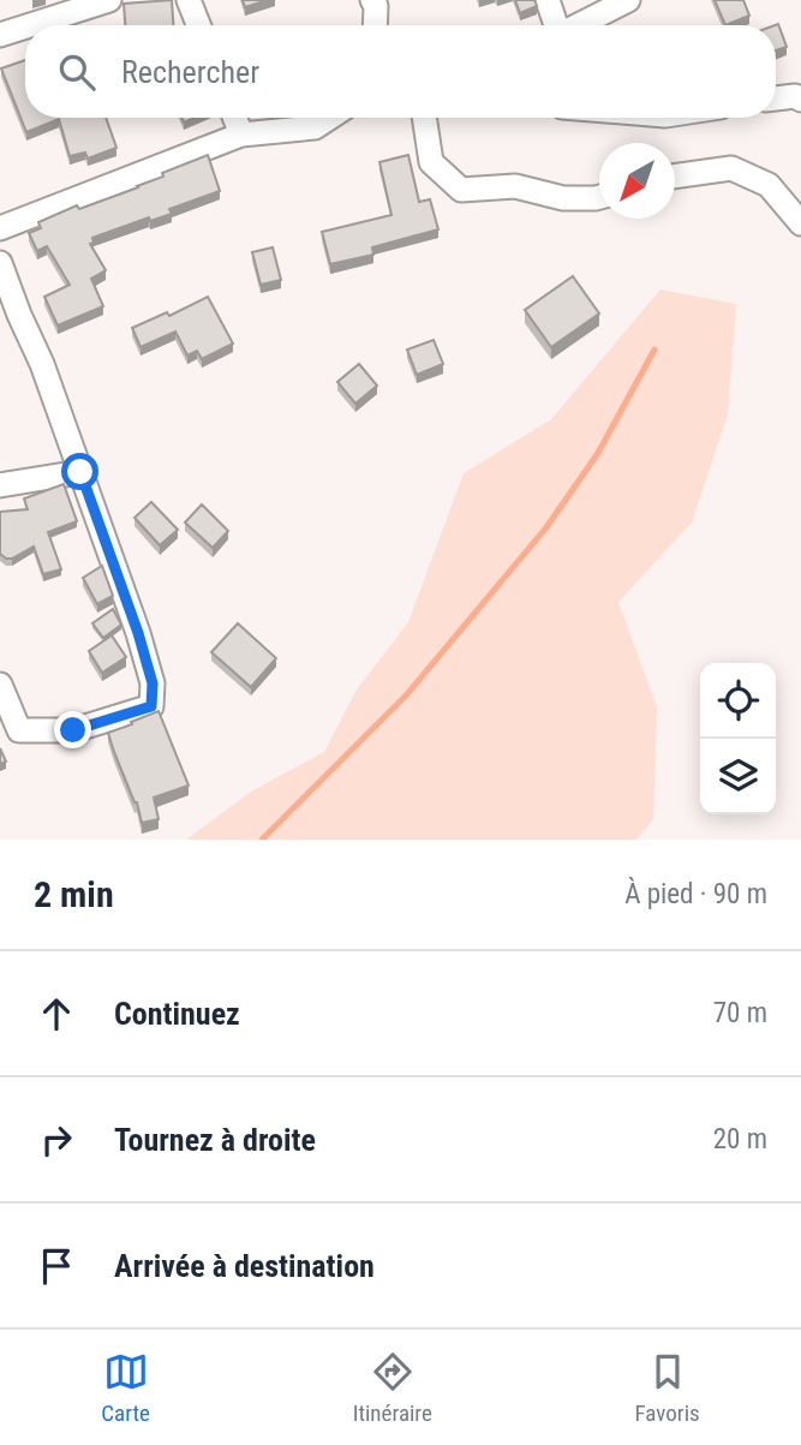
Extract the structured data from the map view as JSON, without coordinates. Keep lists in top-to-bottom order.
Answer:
{
  "north": "bottom left",
  "page": {
    "search": "Rechercher",
    "heading": ["2 min", "À pied · 90 m"],
    "list": [
      ["Continuez", "70 m"],
      ["Tournez à droite", "20 m"],
      "Arrivée à destination"
    ],
    "nav": ["Carte", "Itinéraire", "Favoris"]
  }
}
